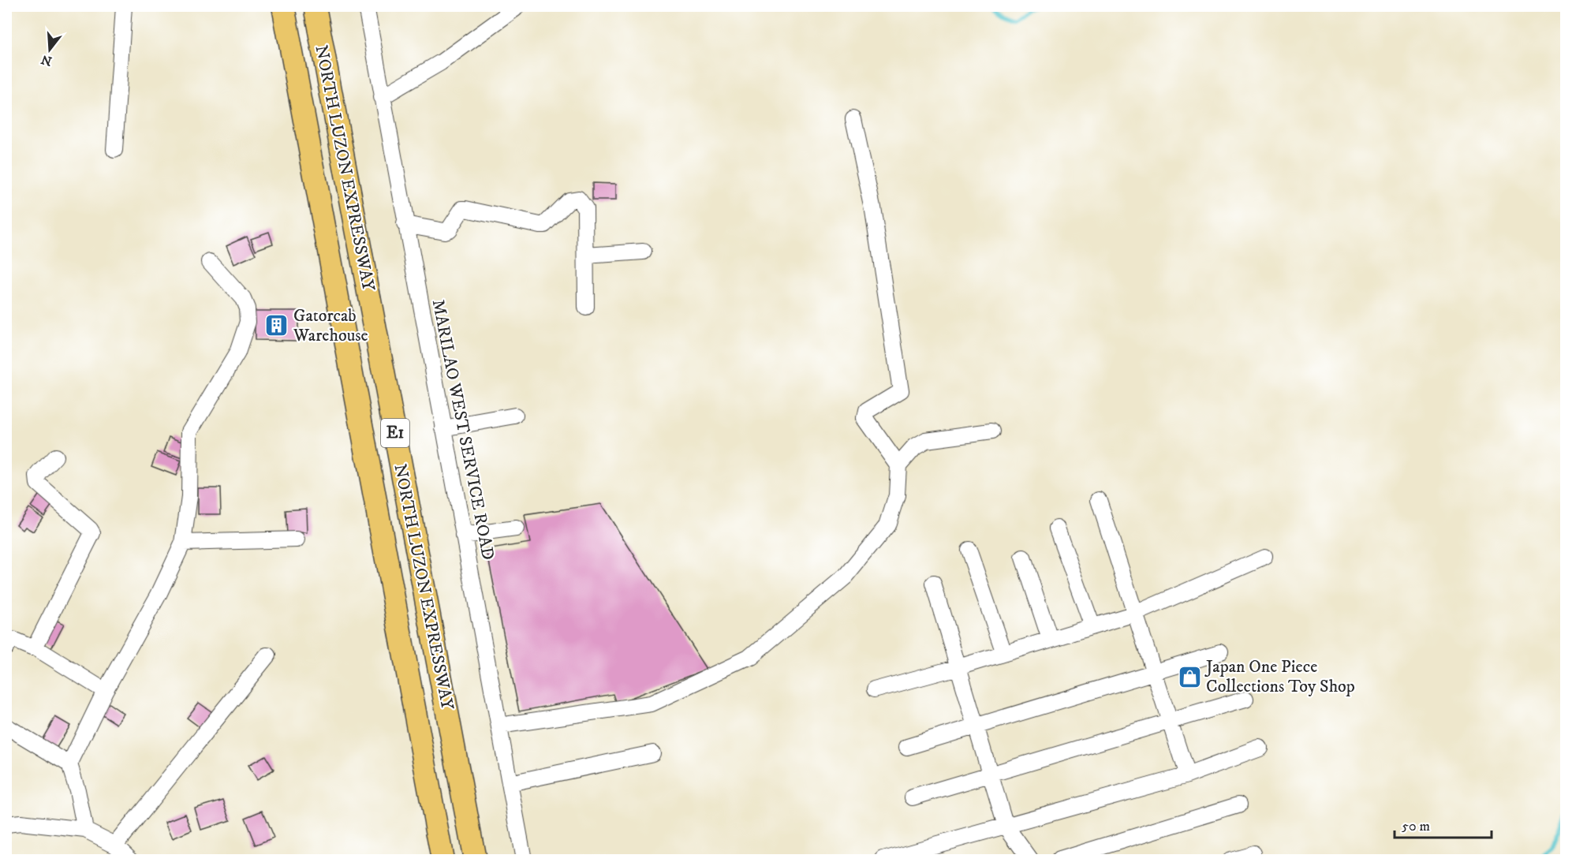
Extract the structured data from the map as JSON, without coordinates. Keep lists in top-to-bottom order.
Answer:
{
  "streets": {
    "highway": ["NORTH LUZON EXPRESSWAY", "E1"],
    "street": ["MARILAO WEST SERVICE ROAD"]
  },
  "places": {
    "building": ["Gatorcab Warehouse"],
    "shop": ["Japan One Piece Collections Toy Shop"]
  },
  "scale_bar": "50 m",
  "north": "bottom"
}
